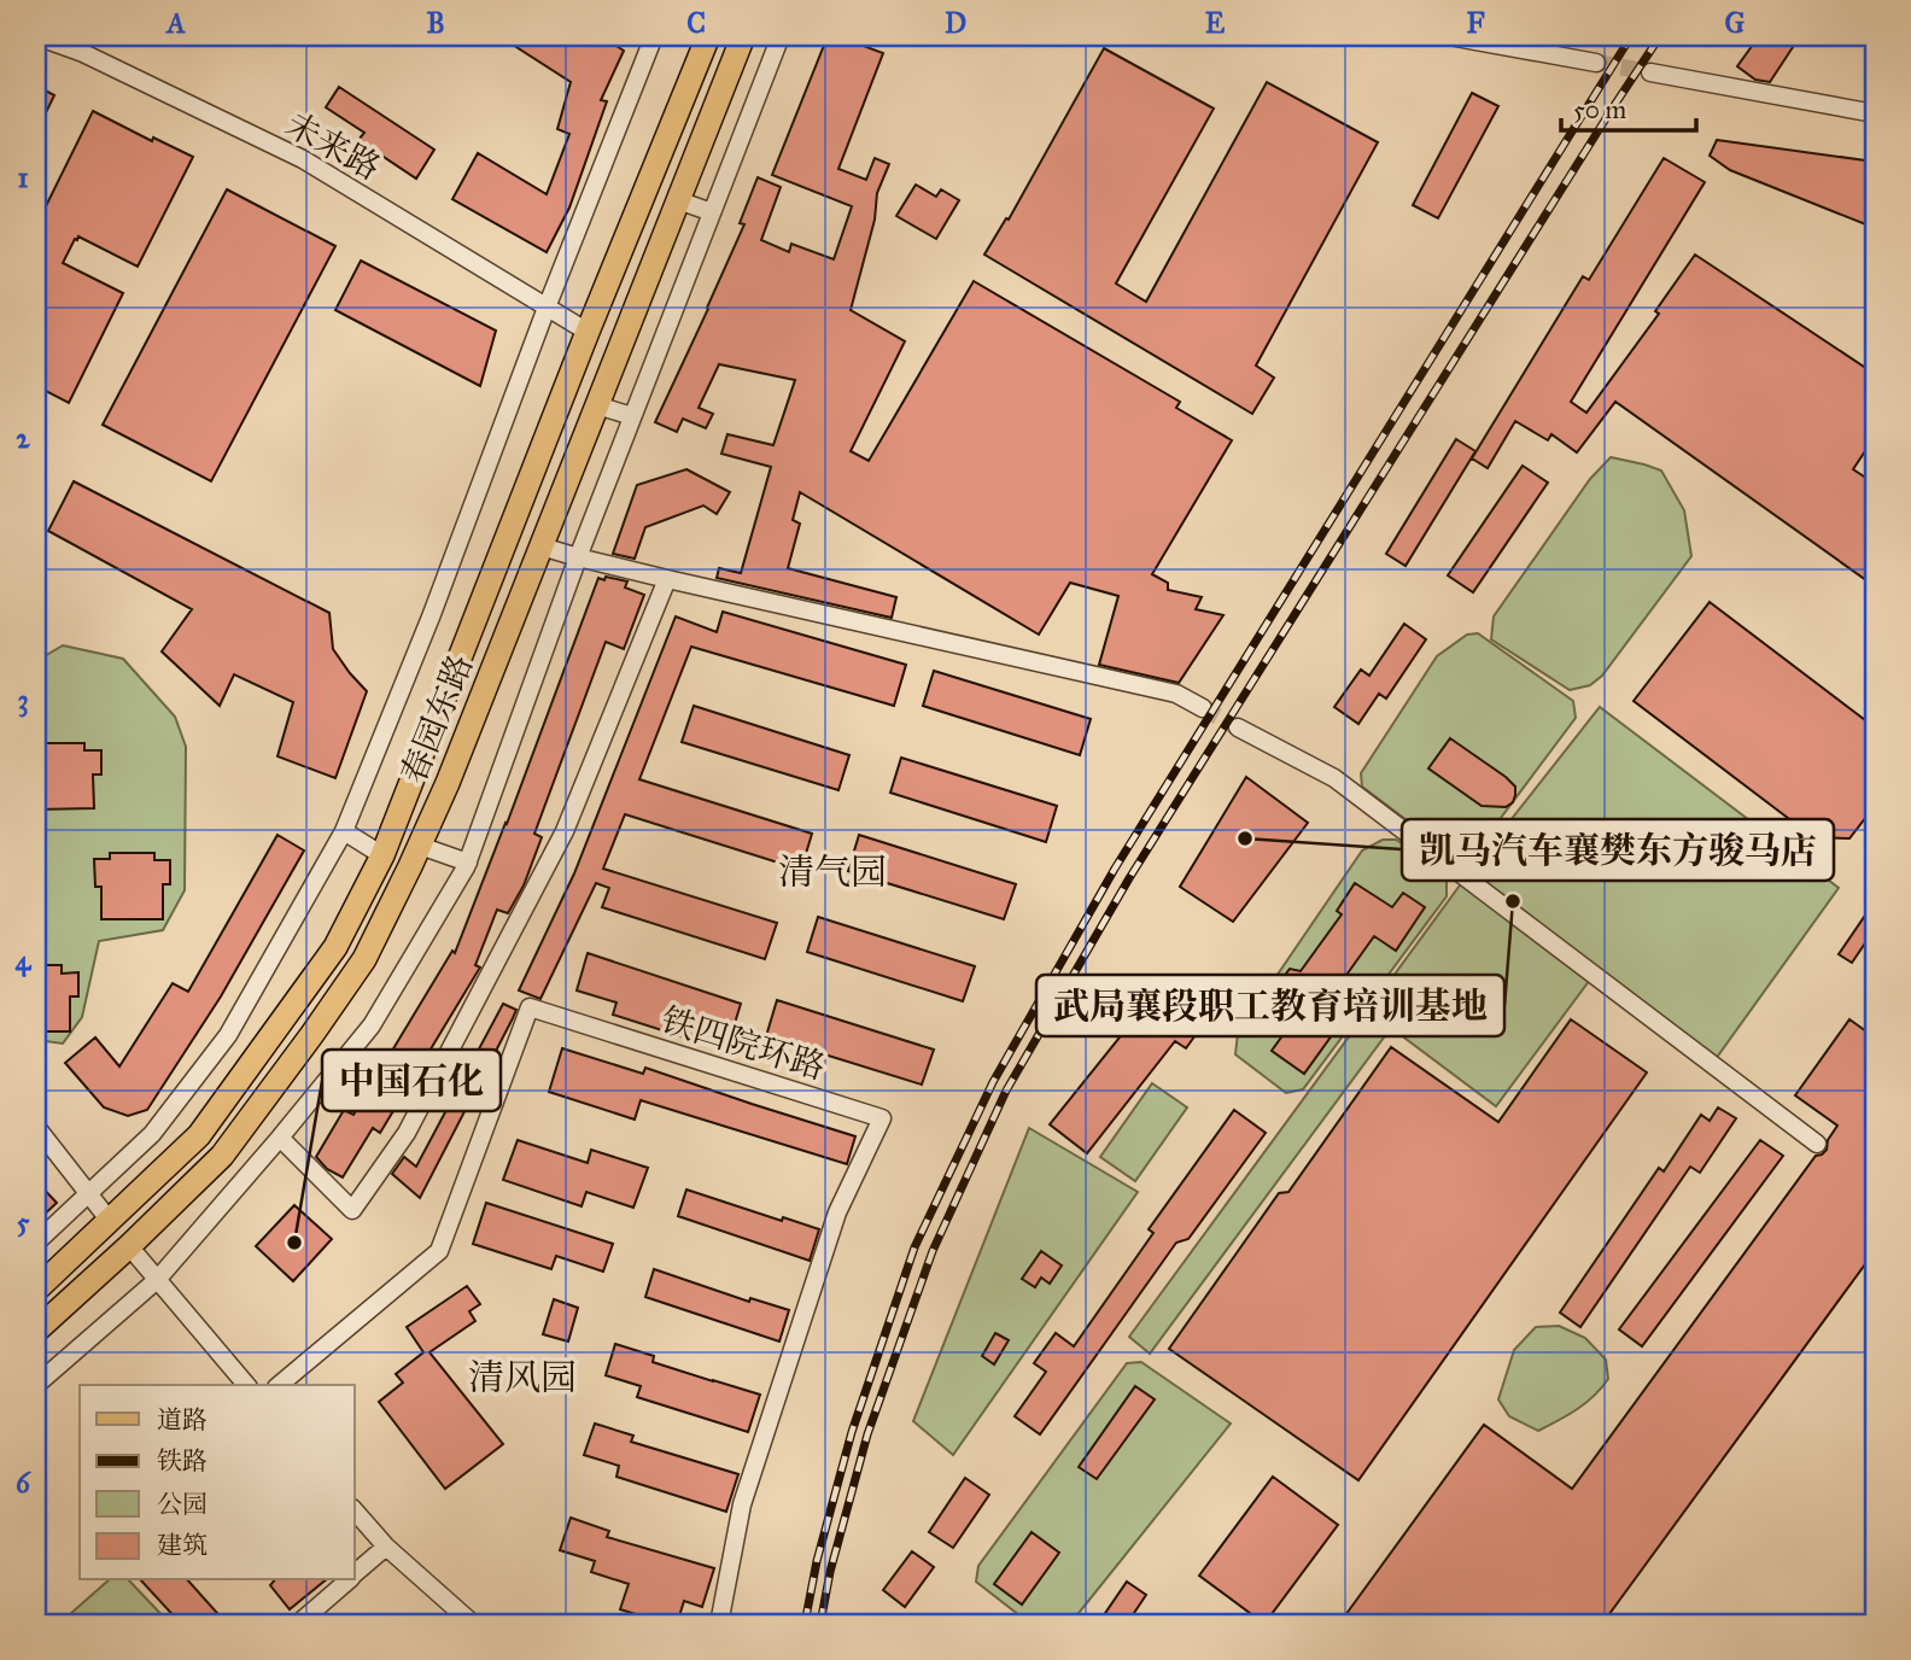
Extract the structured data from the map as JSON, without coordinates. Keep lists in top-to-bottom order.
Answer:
{
  "streets": {
    "main road": ["春园东路"],
    "street": ["未来路", "铁四院环路"]
  },
  "crossings": [
    ["未来路", "春园东路"]
  ],
  "districts": ["清气园", "清风园"],
  "places": ["凯马汽车襄樊东方骏马店", "武局襄段职工教育培训基地", "中国石化"],
  "legend": [
    "道路",
    "铁路",
    "公园",
    "建筑"
  ],
  "scale_bar": "50 m",
  "grid": {
    "columns": [
      "A",
      "B",
      "C",
      "D",
      "E",
      "F",
      "G"
    ],
    "rows": [
      "1",
      "2",
      "3",
      "4",
      "5",
      "6"
    ]
  }
}
